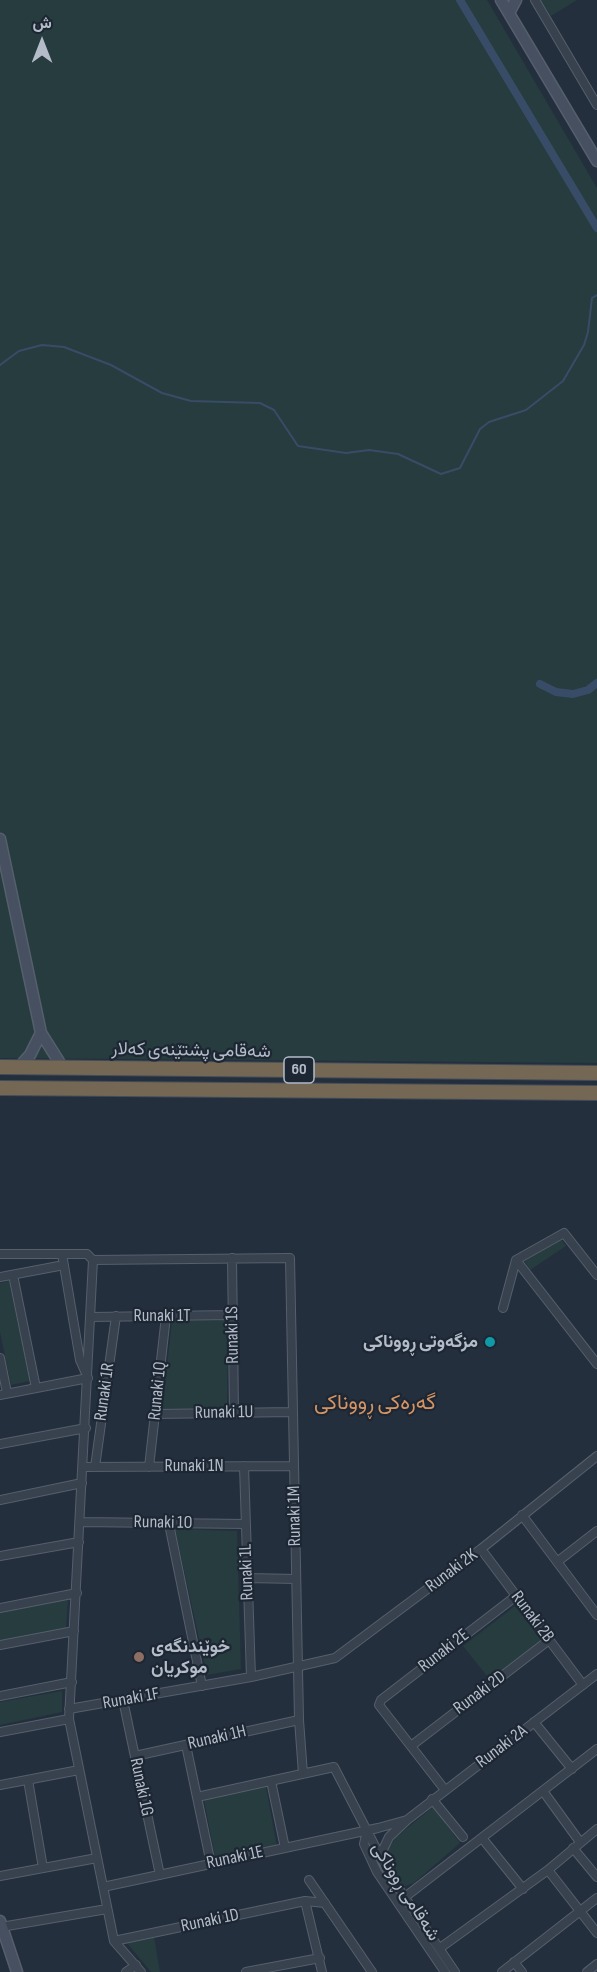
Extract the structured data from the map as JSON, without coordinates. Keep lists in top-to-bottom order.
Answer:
{
  "streets": {
    "highway": ["شەقامی پشتێنەی کەلار", "60"],
    "street": [
      "Runaki 1T",
      "Runaki 1S",
      "Runaki 1Q",
      "Runaki 1R",
      "Runaki 1U",
      "Runaki 1N",
      "Runaki 1M",
      "Runaki 1O",
      "Runaki 2K",
      "Runaki 1L",
      "Runaki 2B",
      "Runaki 2E",
      "Runaki 2D",
      "Runaki 1F",
      "Runaki 1H",
      "Runaki 2A",
      "Runaki 1G",
      "Runaki 1E",
      "شەقامی ڕووناکی",
      "Runaki 1D"
    ]
  },
  "crossings": [
    ["Runaki 1T", "Runaki 1S"],
    ["Runaki 1T", "Runaki 1Q"],
    ["Runaki 1T", "Runaki 1R"],
    ["Runaki 1S", "Runaki 1U"],
    ["Runaki 1S", "Runaki 1M"],
    ["Runaki 1Q", "Runaki 1U"],
    ["Runaki 1Q", "Runaki 1N"],
    ["Runaki 1R", "Runaki 1N"],
    ["Runaki 1U", "Runaki 1M"],
    ["Runaki 1N", "Runaki 1M"],
    ["Runaki 1N", "Runaki 1L"],
    ["Runaki 1M", "Runaki 2K"],
    ["Runaki 1M", "Runaki 1F"],
    ["Runaki 1M", "Runaki 1H"],
    ["Runaki 1O", "Runaki 1L"],
    ["Runaki 2K", "Runaki 2B"],
    ["Runaki 2K", "Runaki 1F"],
    ["Runaki 1L", "Runaki 1F"],
    ["Runaki 2B", "Runaki 2E"],
    ["Runaki 2B", "Runaki 2D"],
    ["Runaki 2B", "Runaki 2A"],
    ["Runaki 2E", "Runaki 2D"],
    ["Runaki 1F", "Runaki 1G"],
    ["Runaki 1H", "Runaki 1G"],
    ["Runaki 2A", "Runaki 1E"],
    ["Runaki 2A", "شەقامی ڕووناکی"],
    ["Runaki 1G", "Runaki 1E"],
    ["Runaki 1E", "شەقامی ڕووناکی"]
  ],
  "districts": ["گەرەکی ڕووناکی"],
  "places": ["مزگەوتی ڕووناکی", "خوێندنگەی موکریان"],
  "north": "top"
}
